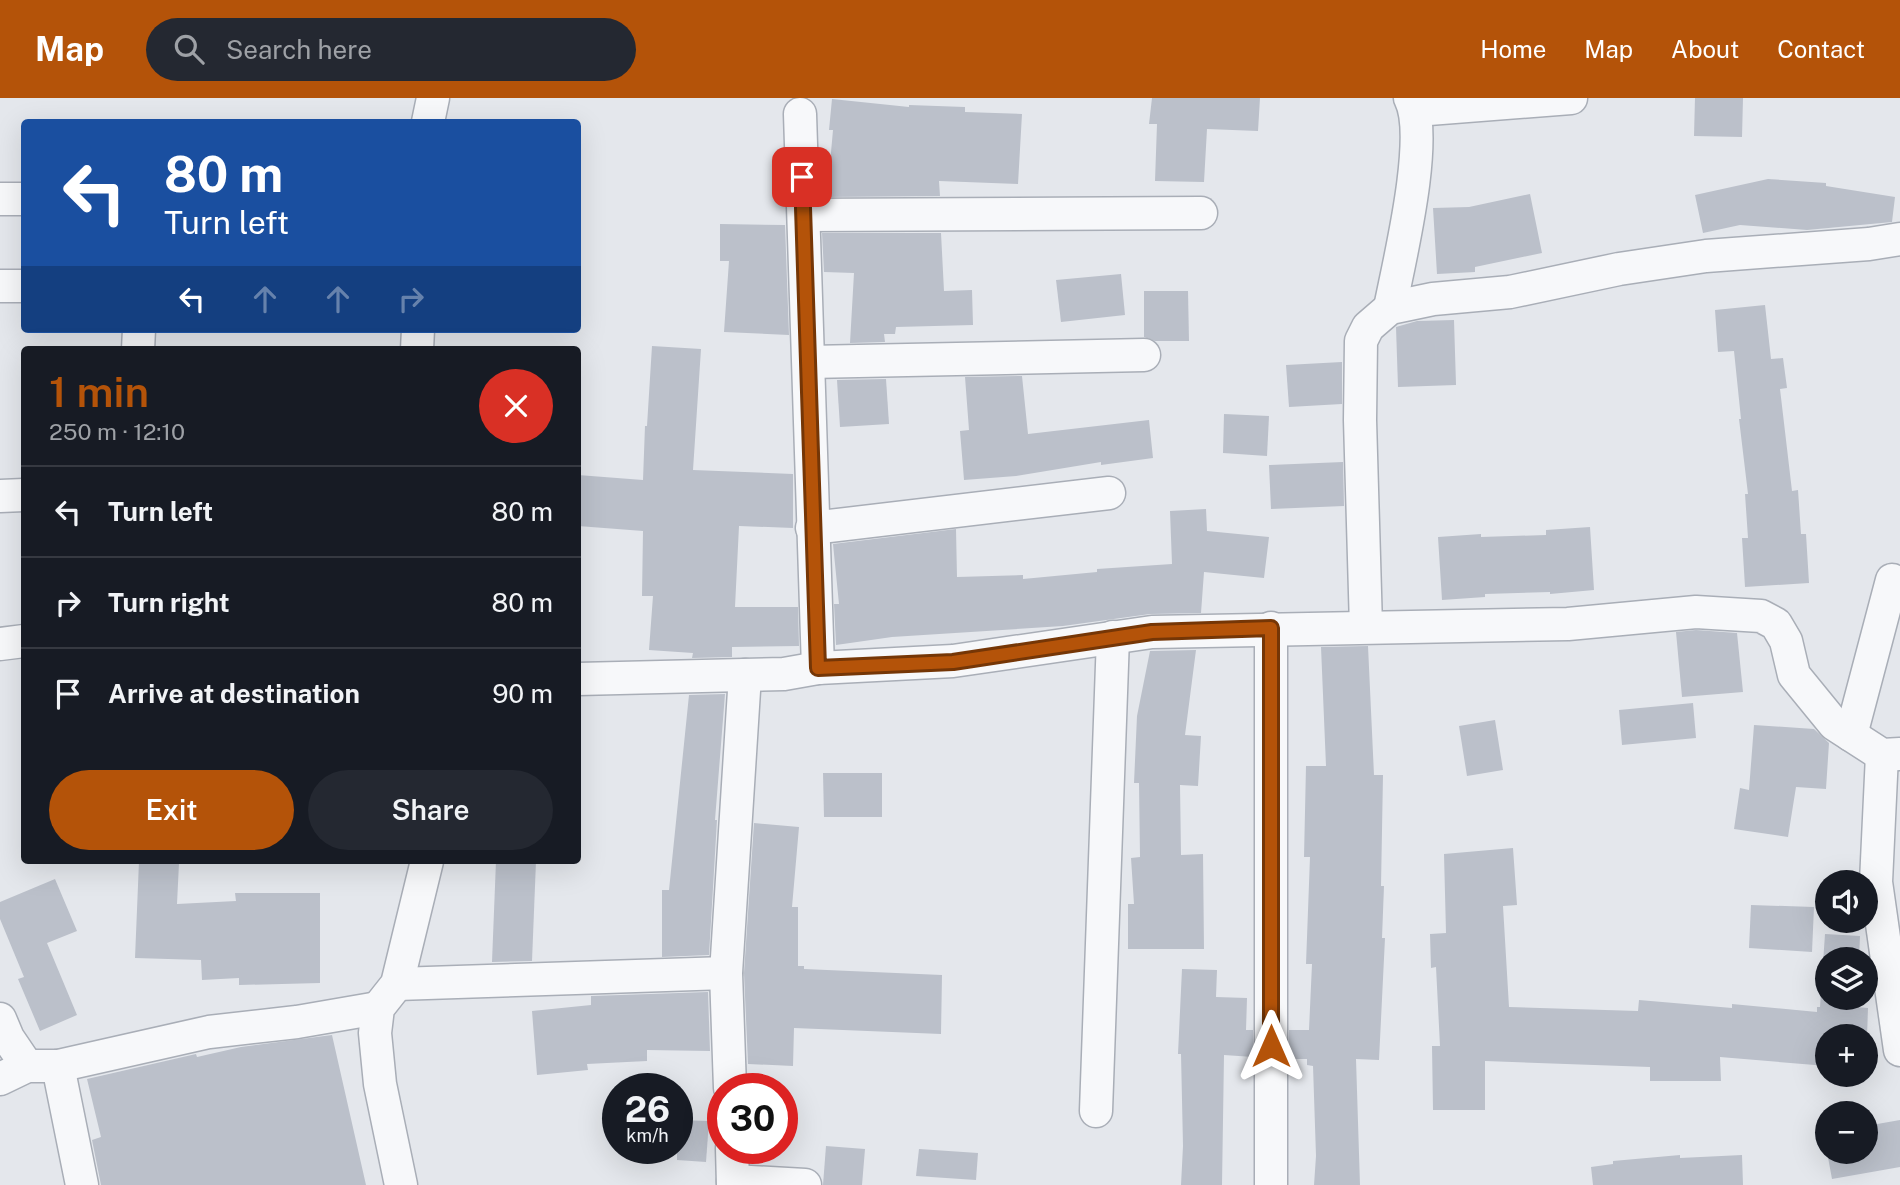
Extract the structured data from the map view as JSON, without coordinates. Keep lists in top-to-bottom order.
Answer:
{
  "page": {
    "header": "Map",
    "search": "Search here",
    "nav": [
      "Home",
      "Map",
      "About",
      "Contact"
    ],
    "turn": ["80 m", "Turn left"],
    "heading": ["1 min", "250 m · 12:10"],
    "list": [
      {
        "name": "Turn left",
        "value": "80 m"
      },
      {
        "name": "Turn right",
        "value": "80 m"
      },
      {
        "name": "Arrive at destination",
        "value": "90 m"
      }
    ],
    "buttons": ["Exit", "Share"],
    "map_buttons": ["+", "−"],
    "speed": "26 km/h",
    "limit": "30"
  }
}
